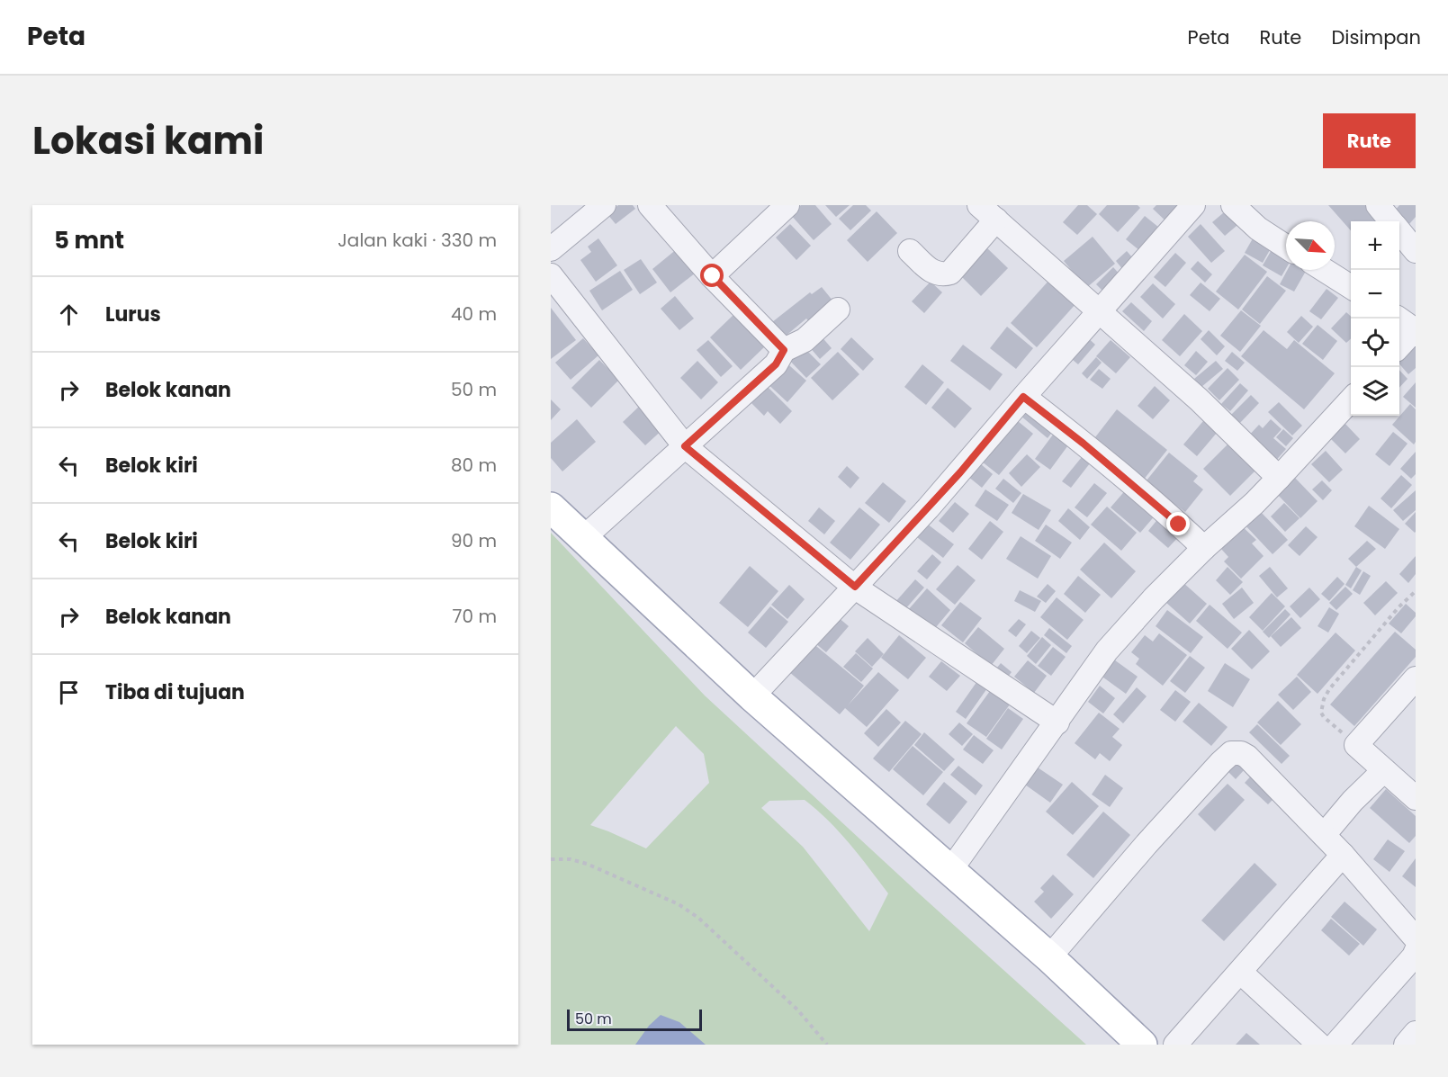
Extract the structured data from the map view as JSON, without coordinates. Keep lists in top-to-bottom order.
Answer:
{
  "scale_bar": "50 m",
  "north": "bottom right",
  "page": {
    "header": "Peta",
    "nav": ["Peta", "Rute", "Disimpan"],
    "title": "Lokasi kami",
    "buttons": "Rute",
    "heading": ["5 mnt", "Jalan kaki · 330 m"],
    "map_buttons": ["+", "−"],
    "list": [
      ["Lurus", "40 m"],
      ["Belok kanan", "50 m"],
      ["Belok kiri", "80 m"],
      ["Belok kiri", "90 m"],
      ["Belok kanan", "70 m"],
      "Tiba di tujuan"
    ],
    "scale": "50 m"
  }
}
